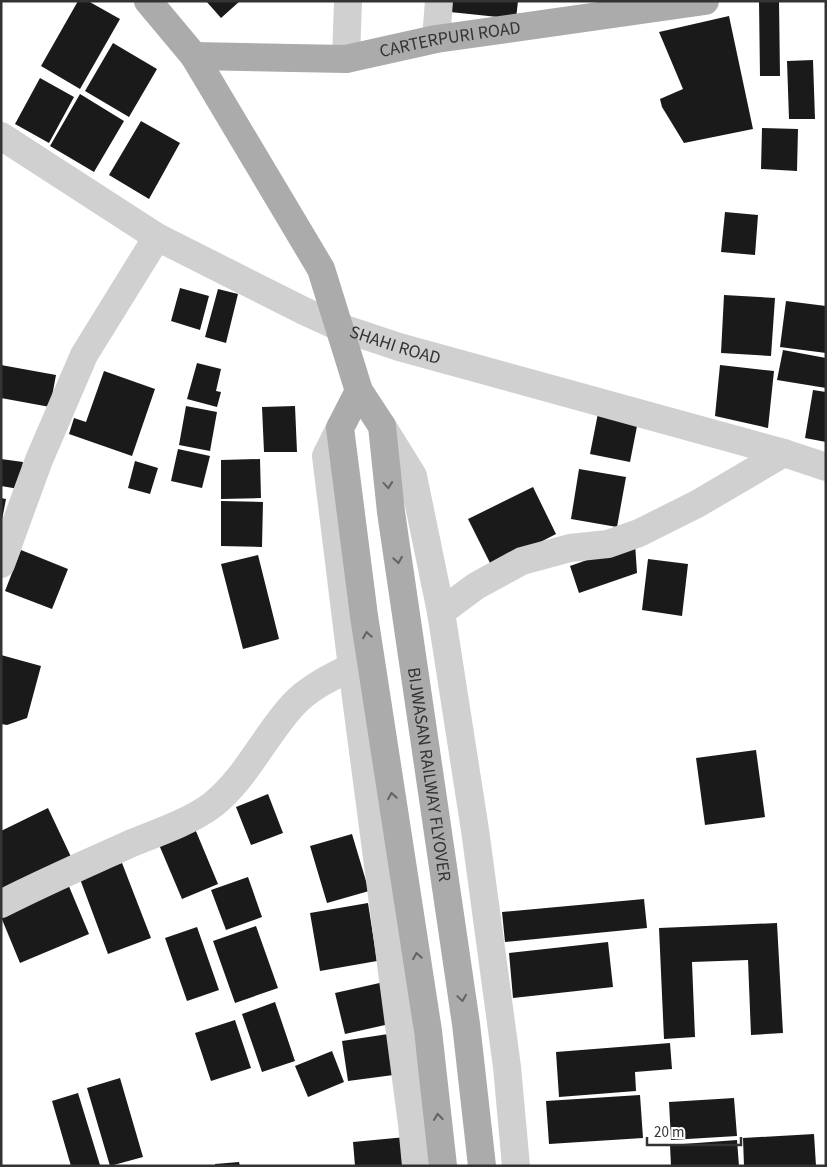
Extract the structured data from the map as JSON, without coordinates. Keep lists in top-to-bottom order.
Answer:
{
  "streets": {
    "main road": ["CARTERPURI ROAD", "BIJWASAN RAILWAY FLYOVER"],
    "street": ["SHAHI ROAD"]
  },
  "crossings": [
    ["CARTERPURI ROAD", "BIJWASAN RAILWAY FLYOVER"],
    ["SHAHI ROAD", "BIJWASAN RAILWAY FLYOVER"]
  ],
  "scale_bar": "20 m"
}
